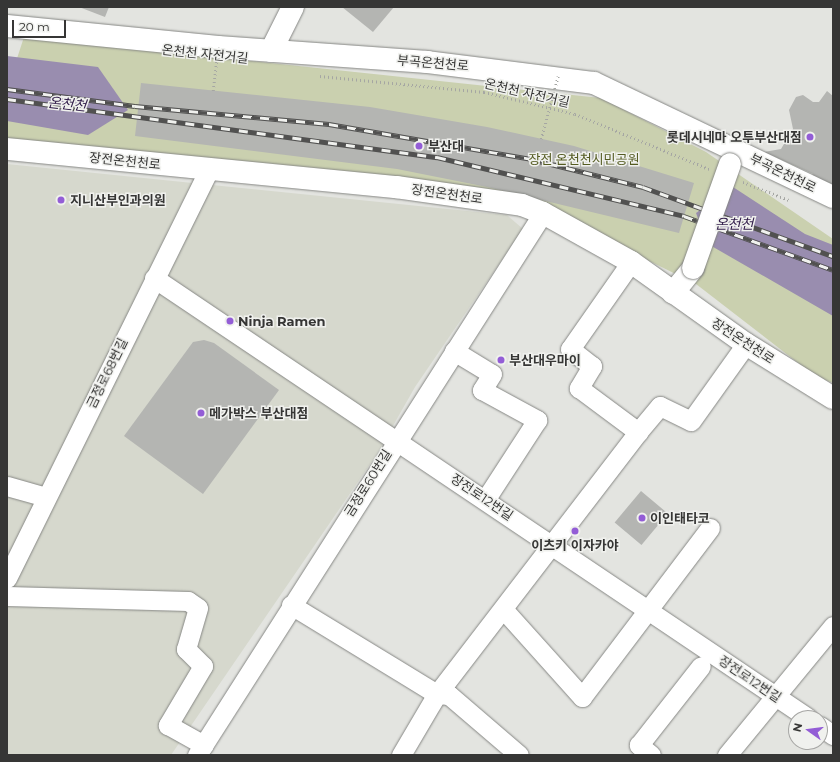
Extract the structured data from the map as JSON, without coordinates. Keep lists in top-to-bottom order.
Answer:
{
  "streets": {
    "main road": ["부곡온천천로", "장전온천천로"],
    "street": ["금정로68번길", "금정로60번길", "장전로12번길"],
    "path": ["온천천 자전거길"]
  },
  "crossings": [
    ["온천천 자전거길", "부곡온천천로"],
    ["장전온천천로", "금정로68번길"],
    ["장전온천천로", "금정로60번길"],
    ["금정로68번길", "장전로12번길"],
    ["금정로60번길", "장전로12번길"]
  ],
  "water": ["온천천"],
  "parks": ["장전 온천천시민공원"],
  "places": [
    "롯데시네마 오투부산대점",
    "부산대",
    "지니산부인과의원",
    "Ninja Ramen",
    "부산대우마이",
    "메가박스 부산대점",
    "이인태타코",
    "이츠키 이자카야"
  ],
  "scale_bar": "20 m",
  "north": "left"
}
